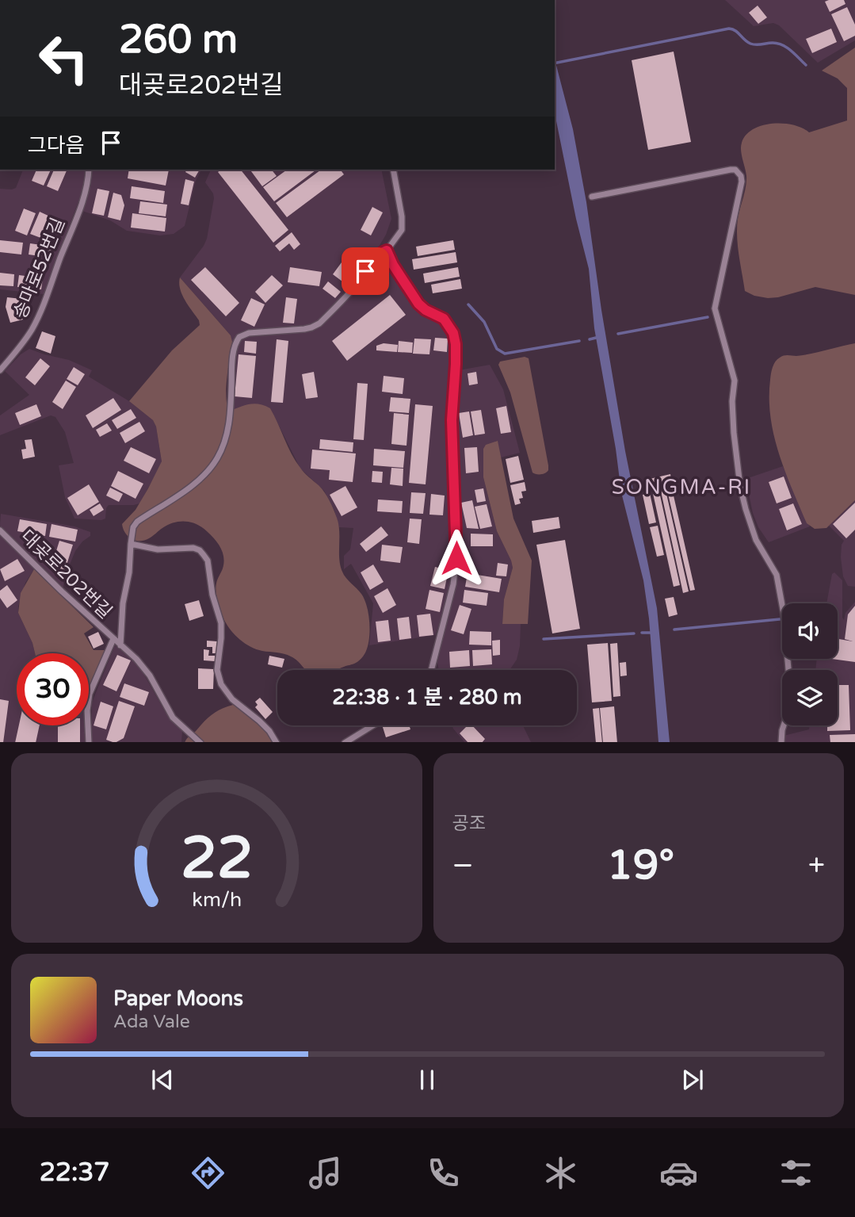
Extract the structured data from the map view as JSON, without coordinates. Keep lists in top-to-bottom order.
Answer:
{
  "streets": {
    "street": ["송마로52번길", "대곶로202번길"]
  },
  "districts": ["SONGMA-RI"],
  "page": {
    "turn": ["260 m", "대곶로202번길"],
    "then": "그다음",
    "limit": "30",
    "trip": "22:38 · 1 분 · 280 m",
    "tile": "공조",
    "heat": ["−", "19°", "+"],
    "song": ["Paper Moons", "Ada Vale"],
    "tabs": "22:37",
    "gauge": ["22", "km/h"]
  }
}
